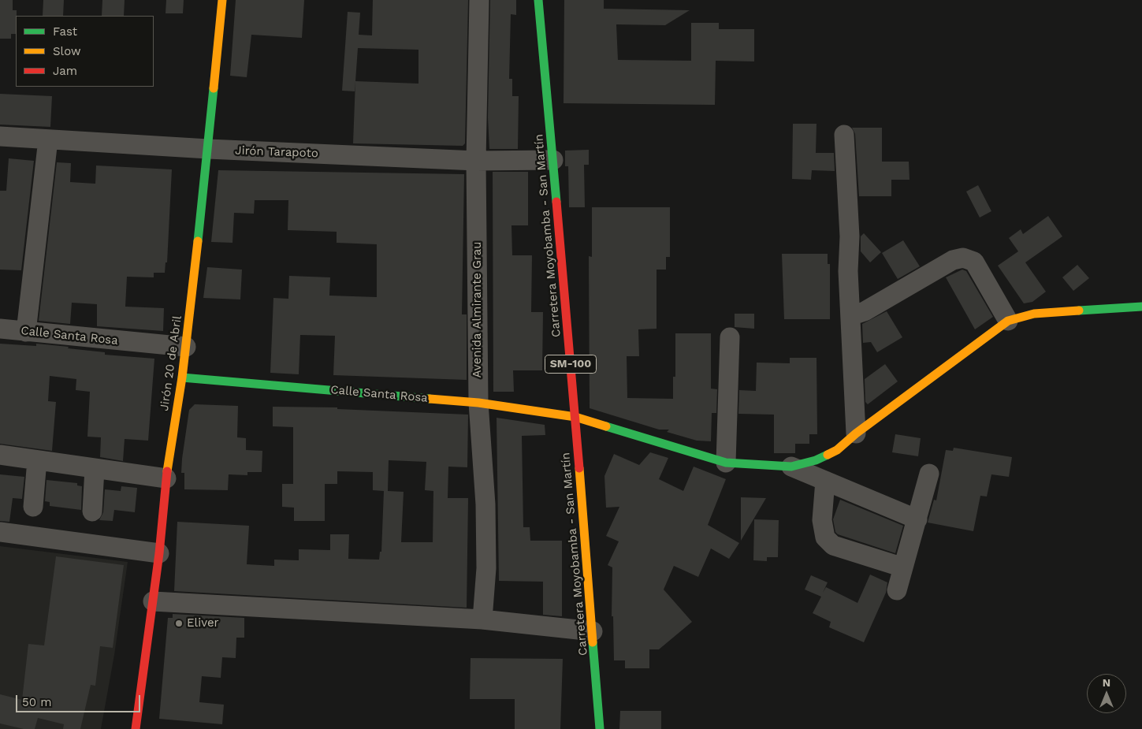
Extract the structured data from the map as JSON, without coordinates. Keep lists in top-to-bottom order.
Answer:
{
  "streets": {
    "street": [
      "Jirón Tarapoto",
      "Carretera Moyobamba - San Martín",
      "Avenida Almirante Grau",
      "Calle Santa Rosa",
      "Jirón 20 de Abril",
      "SM-100"
    ]
  },
  "crossings": [
    ["Jirón Tarapoto", "Carretera Moyobamba - San Martín"],
    ["Jirón Tarapoto", "Avenida Almirante Grau"],
    ["Jirón Tarapoto", "Jirón 20 de Abril"],
    ["Carretera Moyobamba - San Martín", "Calle Santa Rosa"],
    ["Avenida Almirante Grau", "Calle Santa Rosa"],
    ["Calle Santa Rosa", "Jirón 20 de Abril"]
  ],
  "places": ["Eliver"],
  "legend": ["Fast", "Slow", "Jam"],
  "scale_bar": "50 m",
  "north": "top"
}
